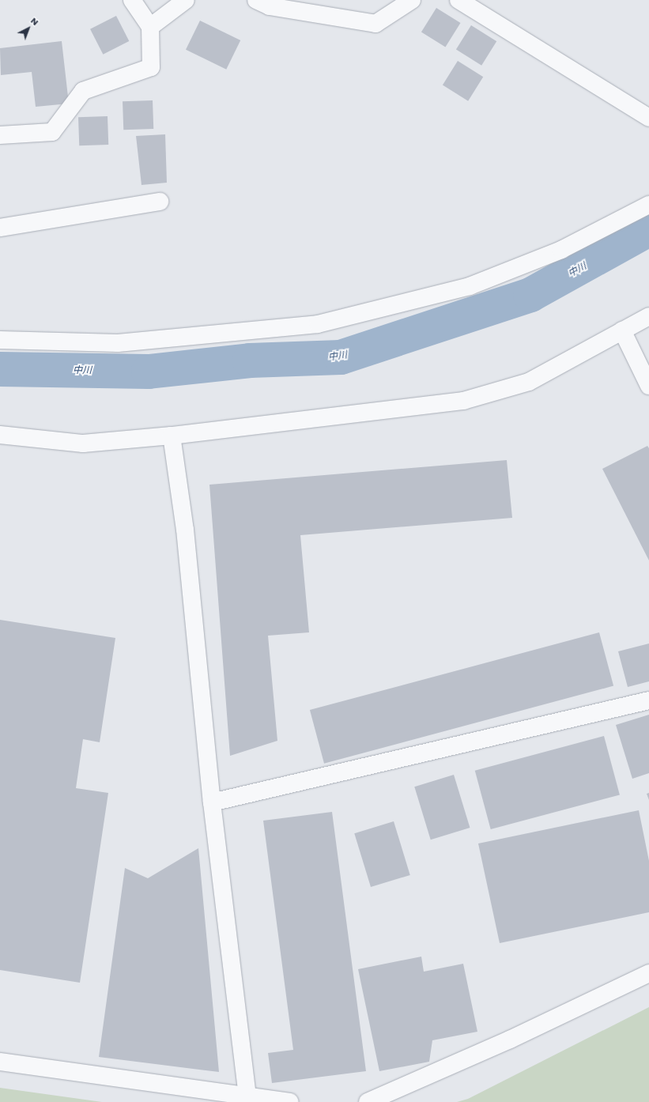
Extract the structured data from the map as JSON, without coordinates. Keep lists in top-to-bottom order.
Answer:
{
  "water": ["中川"],
  "north": "top right"
}
